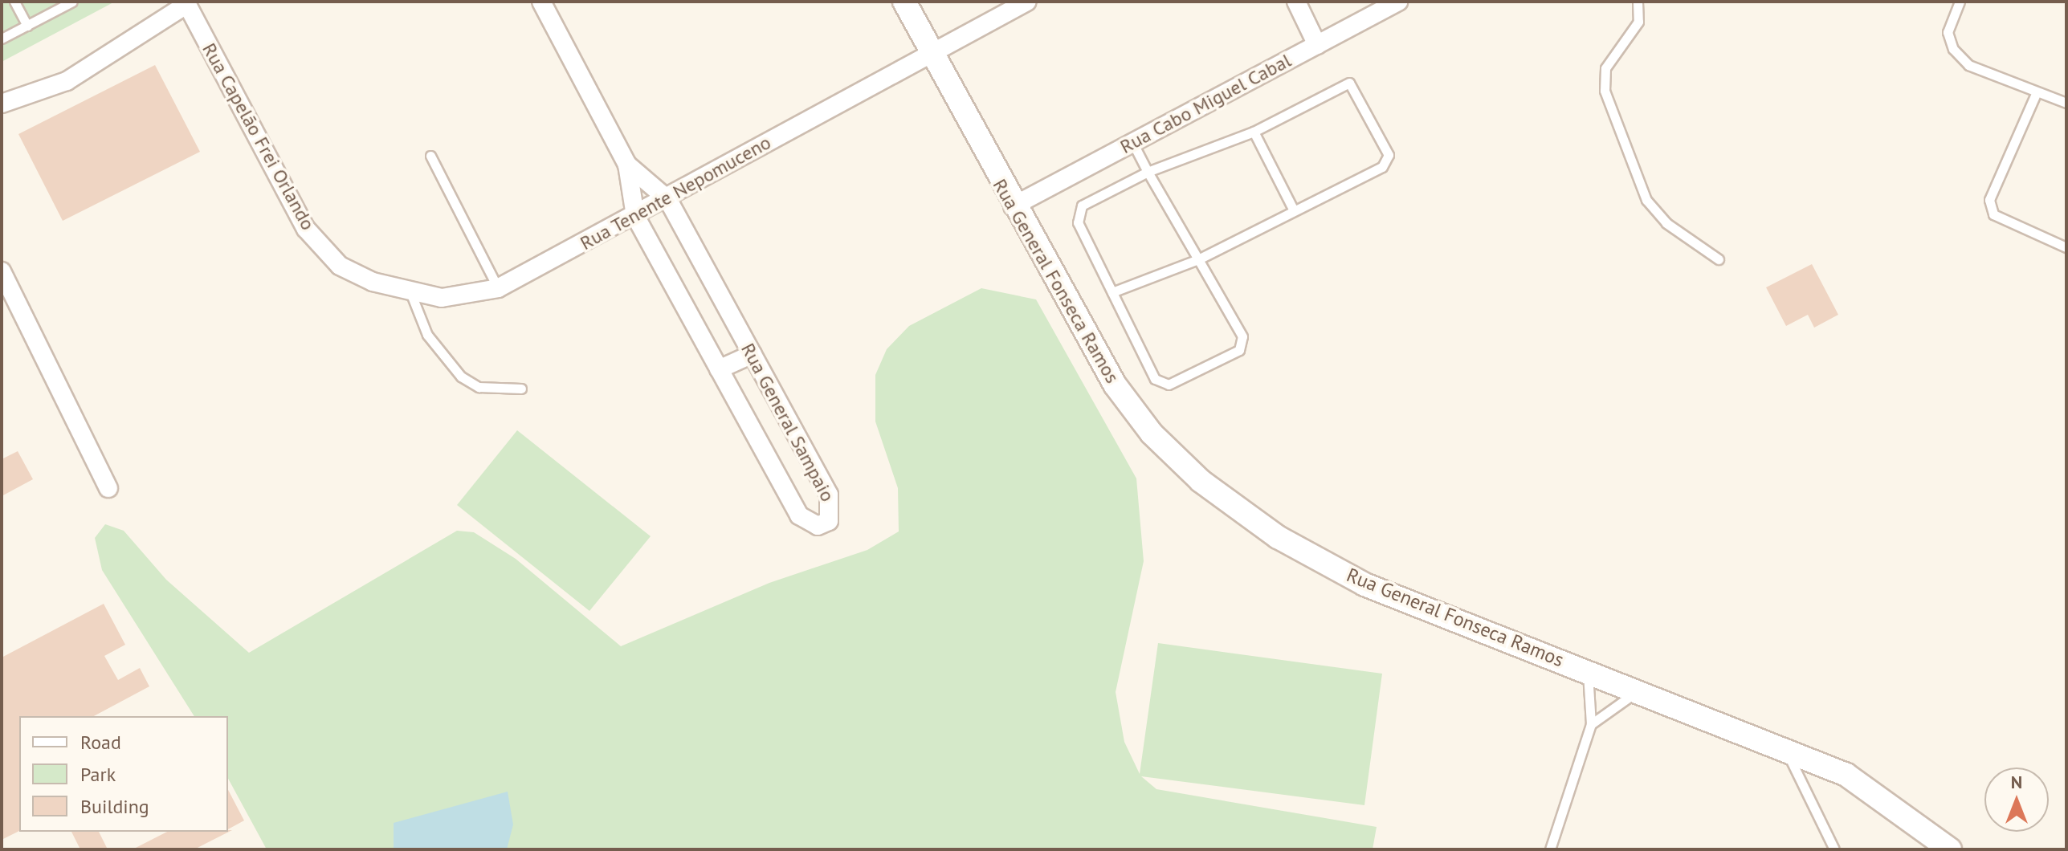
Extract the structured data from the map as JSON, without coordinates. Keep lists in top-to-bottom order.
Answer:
{
  "streets": {
    "street": [
      "Rua Cabo Miguel Cabal",
      "Rua Capelão Frei Orlando",
      "Rua Tenente Nepomuceno",
      "Rua General Fonseca Ramos",
      "Rua General Sampaio"
    ]
  },
  "crossings": [
    ["Rua Cabo Miguel Cabal", "Rua General Fonseca Ramos"],
    ["Rua Capelão Frei Orlando", "Rua Tenente Nepomuceno"],
    ["Rua Tenente Nepomuceno", "Rua General Fonseca Ramos"],
    ["Rua Tenente Nepomuceno", "Rua General Sampaio"]
  ],
  "legend": ["Road", "Park", "Building"],
  "north": "top"
}
